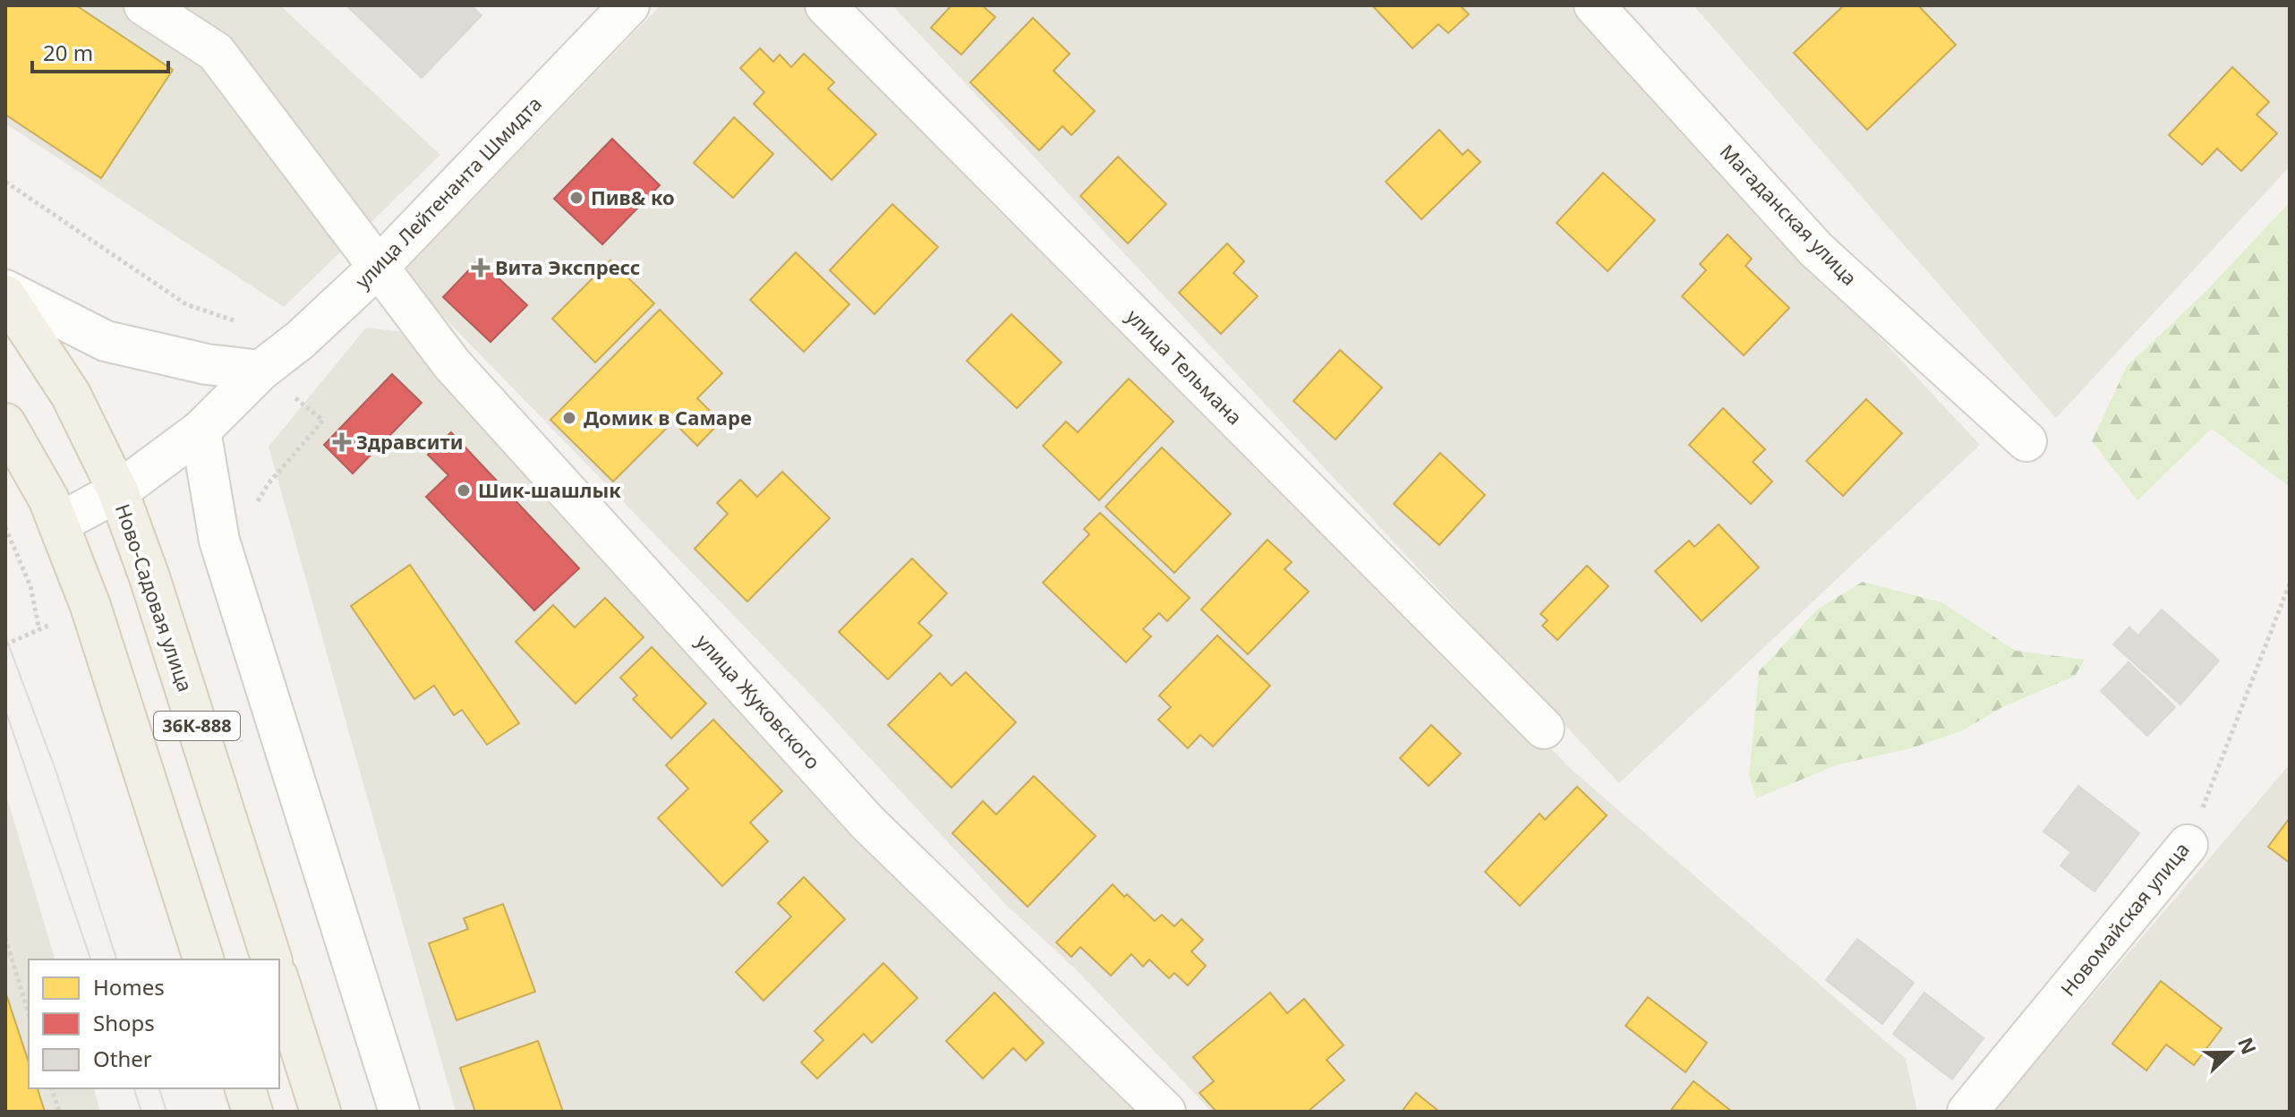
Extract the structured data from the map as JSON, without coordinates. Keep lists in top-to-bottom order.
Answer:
{
  "streets": {
    "main road": ["Ново-Садовая улица", "36К-888"],
    "street": [
      "улица Лейтенанта Шмидта",
      "Магаданская улица",
      "улица Тельмана",
      "улица Жуковского",
      "Новомайская улица"
    ]
  },
  "crossings": [
    ["улица Лейтенанта Шмидта", "Ново-Садовая улица"],
    ["улица Лейтенанта Шмидта", "улица Жуковского"]
  ],
  "places": {
    "other": ["Пив& ко", "Домик в Самаре", "Шик-шашлык"],
    "health": ["Вита Экспресс", "Здравсити"]
  },
  "legend": ["Homes", "Shops", "Other"],
  "scale_bar": "20 m",
  "north": "right"
}
